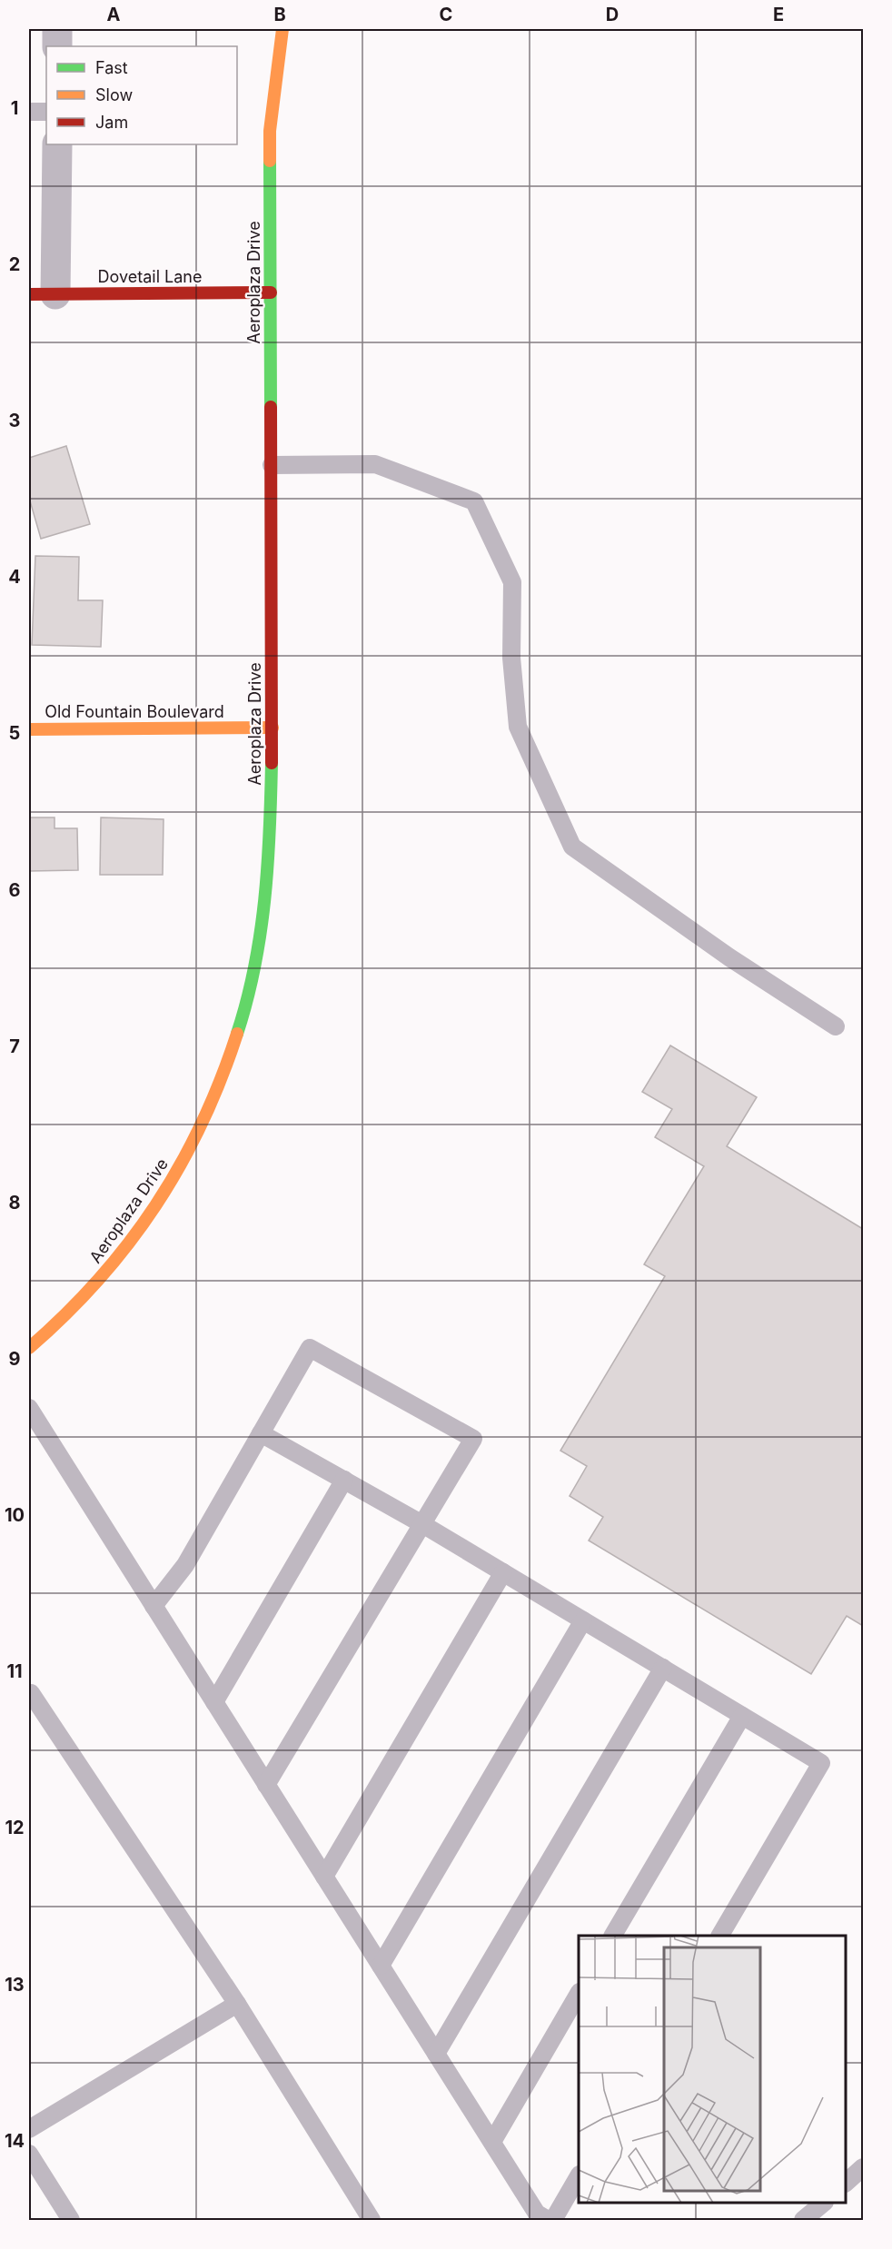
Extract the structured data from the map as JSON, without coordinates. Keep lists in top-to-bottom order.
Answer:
{
  "streets": {
    "street": ["Dovetail Lane", "Aeroplaza Drive", "Old Fountain Boulevard"]
  },
  "crossings": [
    ["Dovetail Lane", "Aeroplaza Drive"],
    ["Aeroplaza Drive", "Old Fountain Boulevard"]
  ],
  "legend": ["Fast", "Slow", "Jam"],
  "grid": {
    "columns": [
      "A",
      "B",
      "C",
      "D",
      "E"
    ],
    "rows": [
      "1",
      "2",
      "3",
      "4",
      "5",
      "6",
      "7",
      "8",
      "9",
      "10",
      "11",
      "12",
      "13",
      "14"
    ]
  }
}
